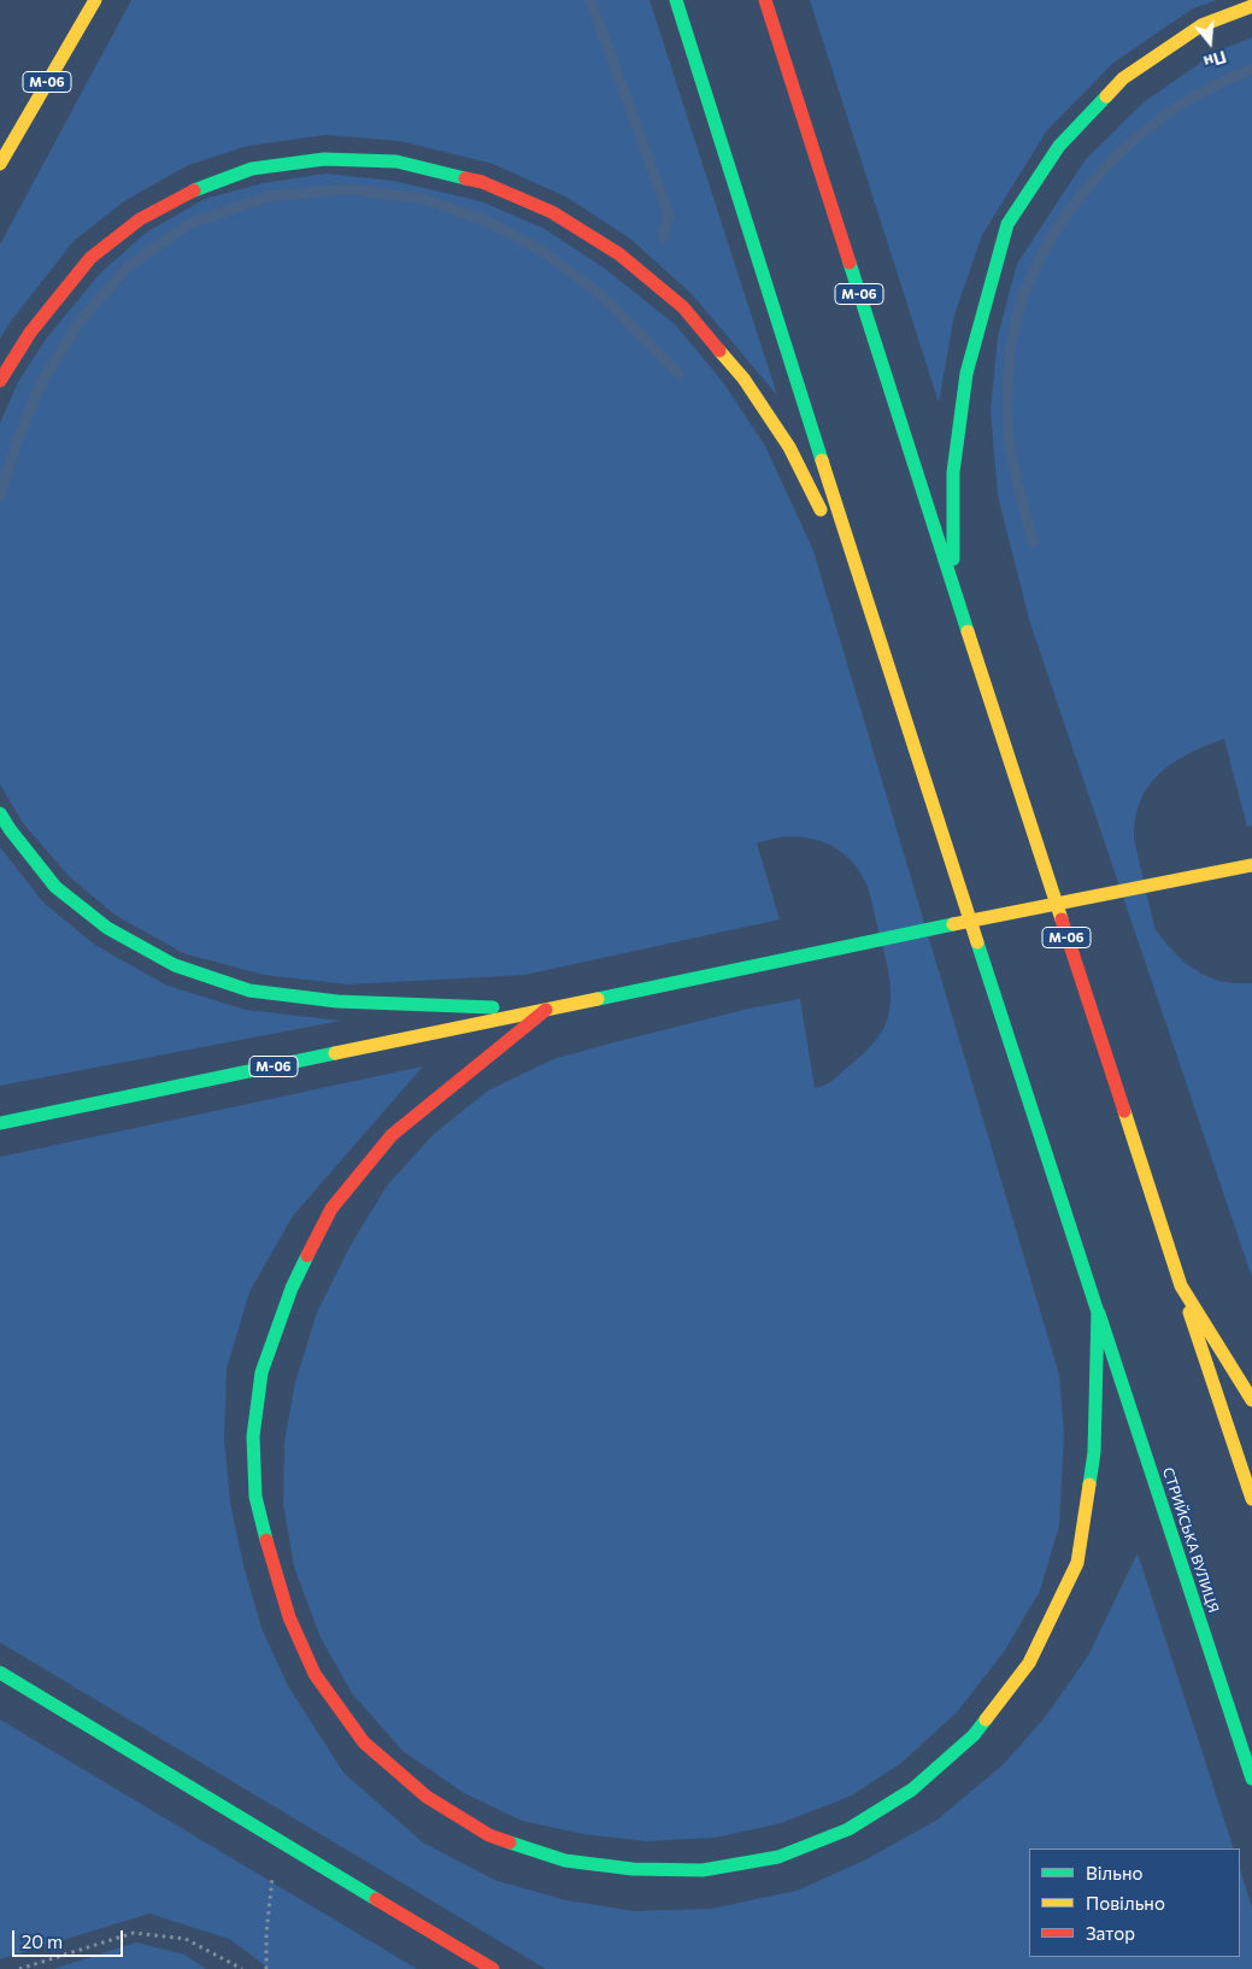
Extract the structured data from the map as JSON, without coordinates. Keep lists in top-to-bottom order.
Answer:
{
  "streets": {
    "main road": ["М-06", "СТРИЙСЬКА ВУЛИЦЯ"]
  },
  "legend": ["Вільно", "Повільно", "Затор"],
  "scale_bar": "20 m",
  "north": "bottom"
}
